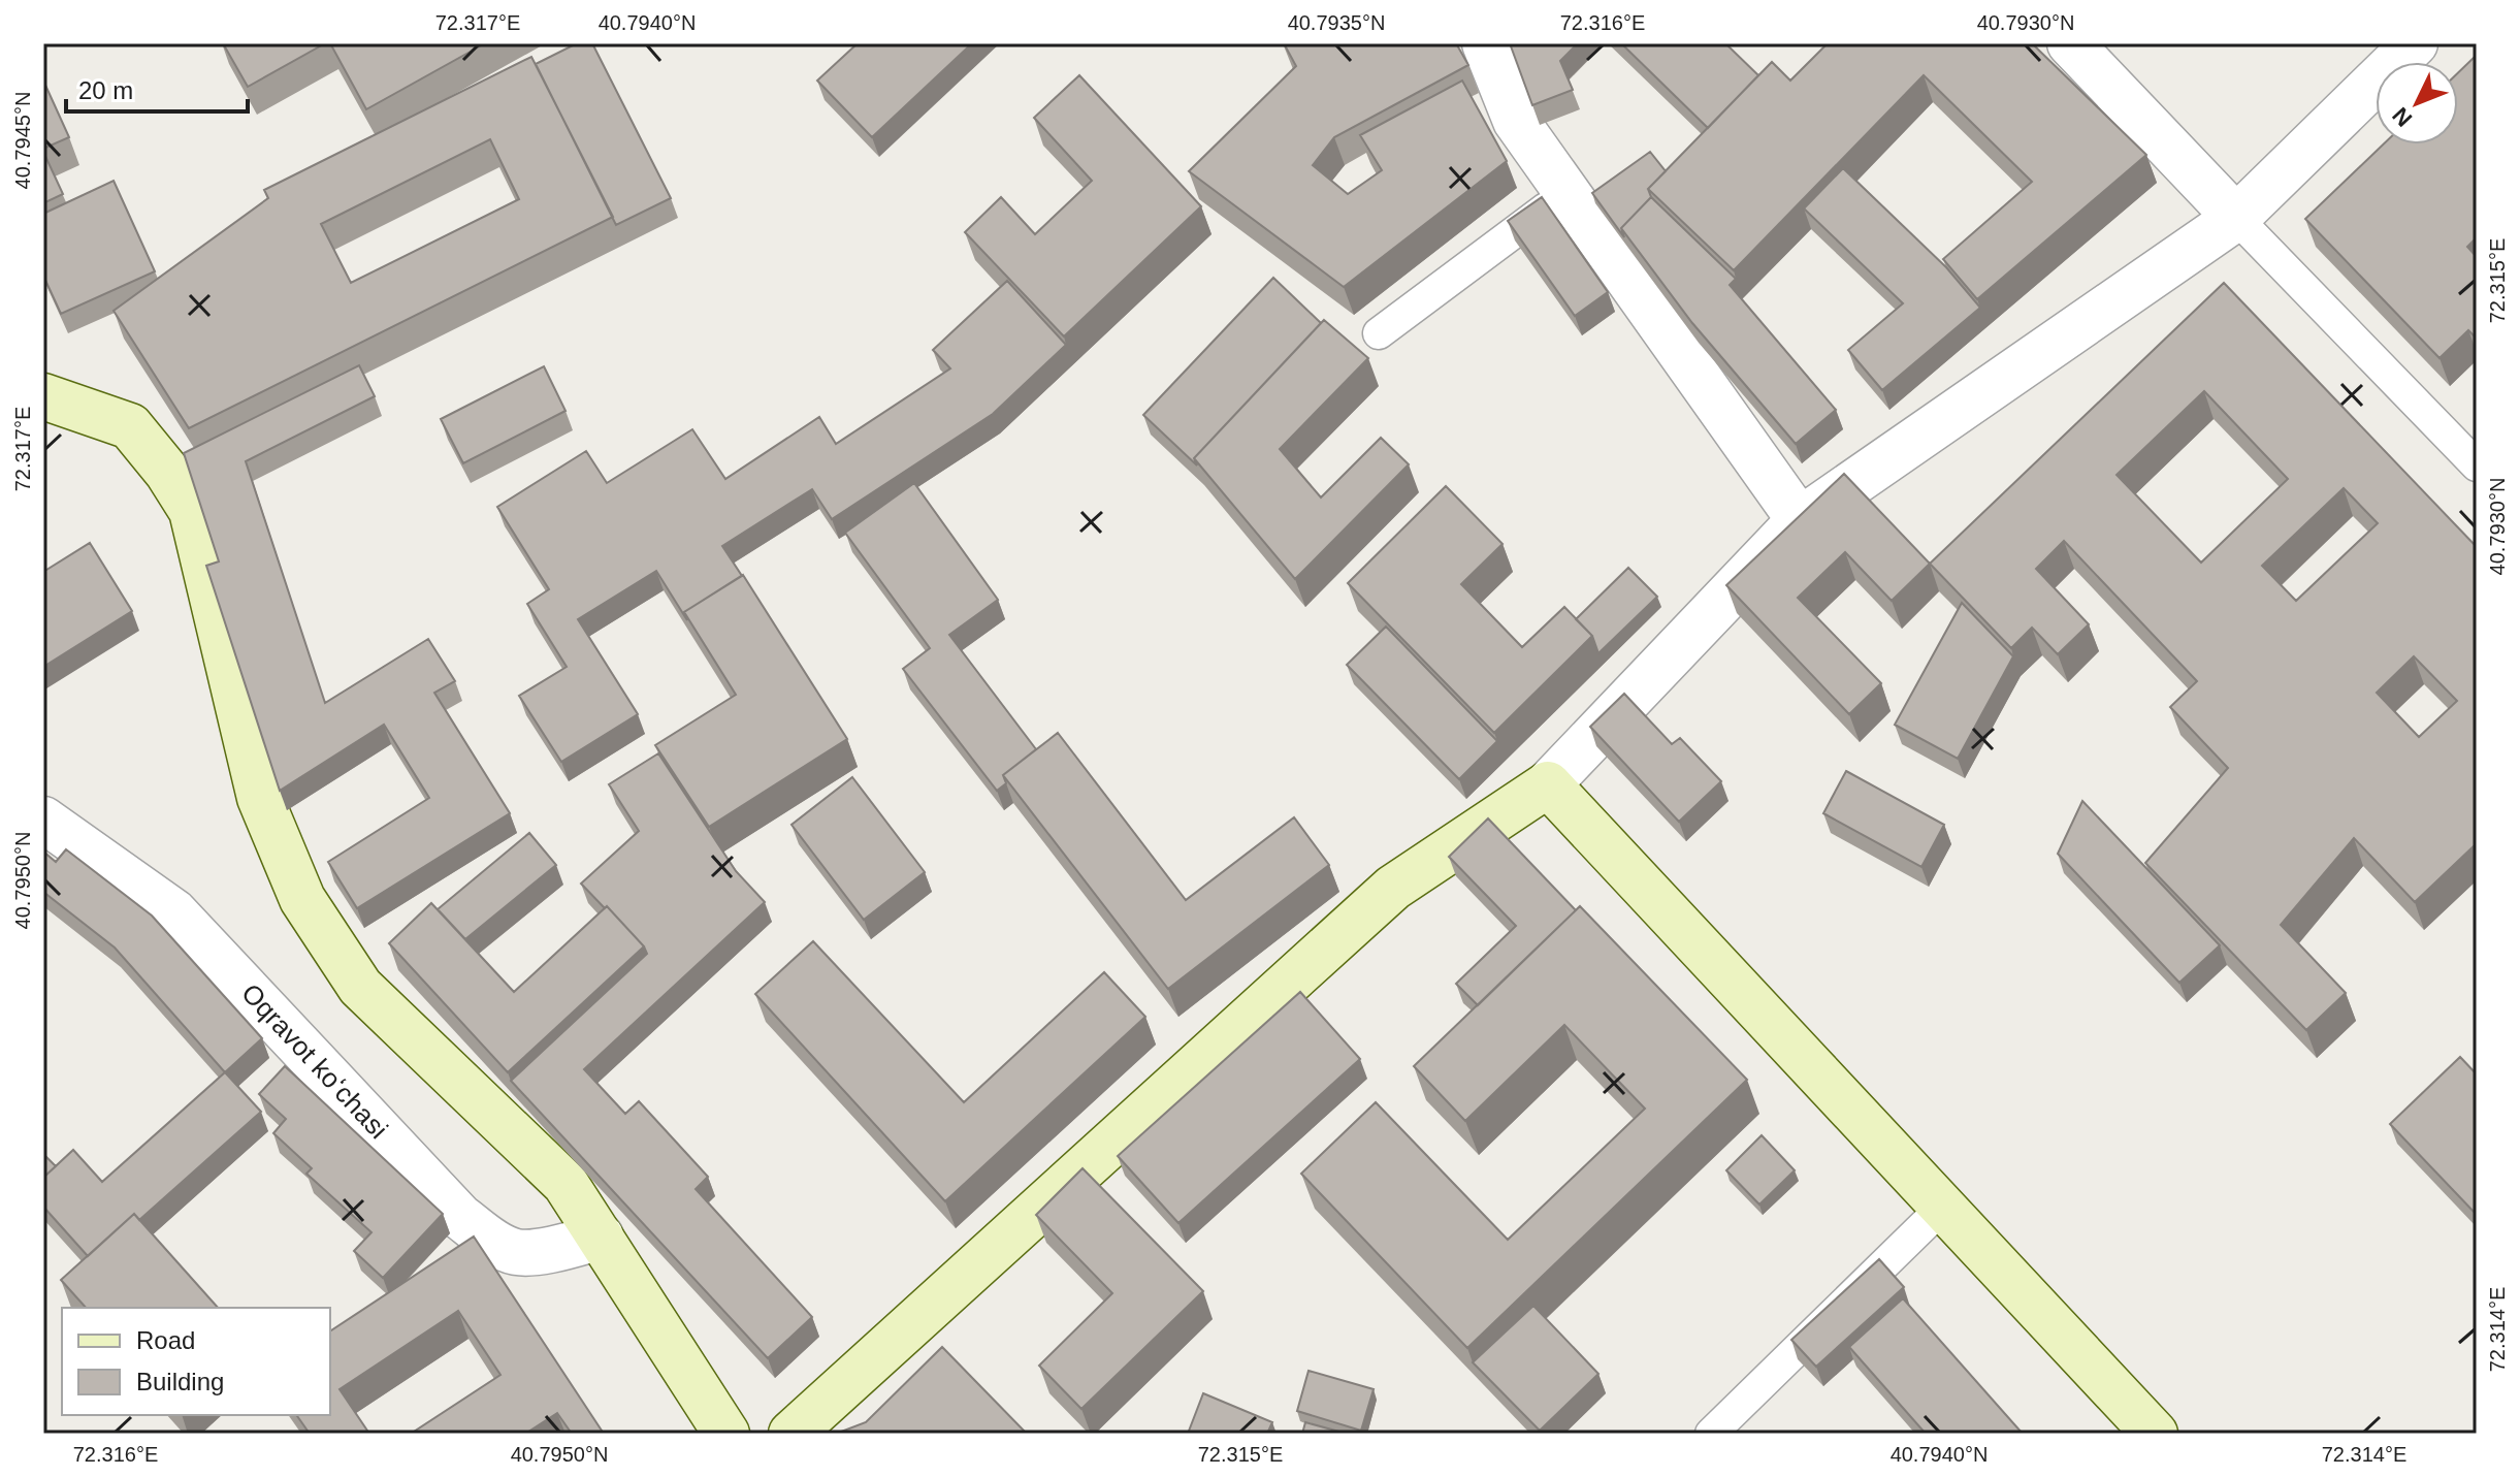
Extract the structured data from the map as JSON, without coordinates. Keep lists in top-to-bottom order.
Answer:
{
  "streets": {
    "street": ["Oqravot koʻchasi"]
  },
  "legend": ["Road", "Building"],
  "scale_bar": "20 m",
  "north": "bottom left",
  "coordinates": [
    "72.317°E",
    "40.7940°N",
    "40.7935°N",
    "72.316°E",
    "40.7930°N",
    "40.7945°N",
    "72.315°E",
    "40.7950°N",
    "72.314°E"
  ]
}
